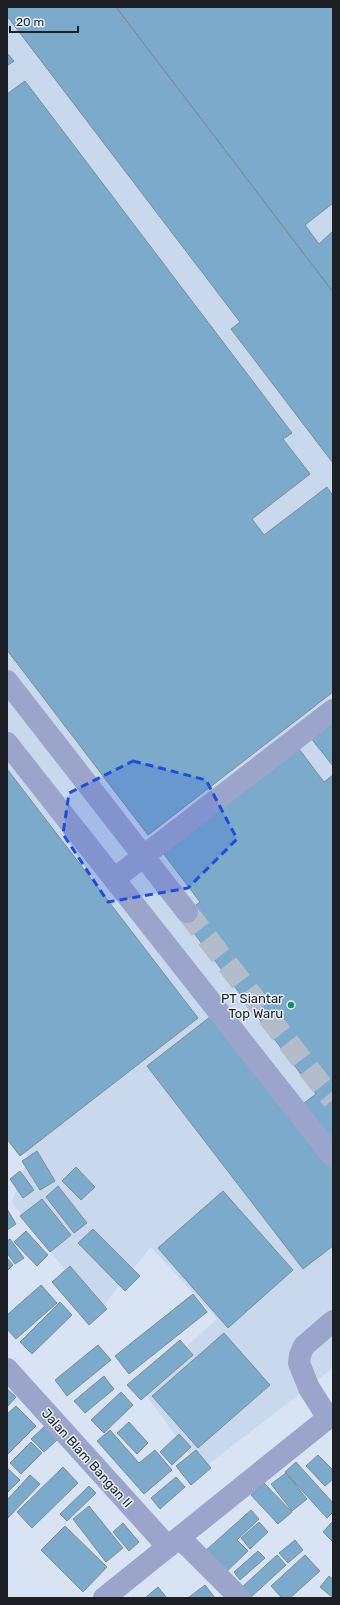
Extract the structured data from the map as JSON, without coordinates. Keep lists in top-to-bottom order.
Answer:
{
  "streets": {
    "street": ["Jalan Blam Bangan II"]
  },
  "places": ["PT Siantar Top Waru"],
  "scale_bar": "20 m"
}
